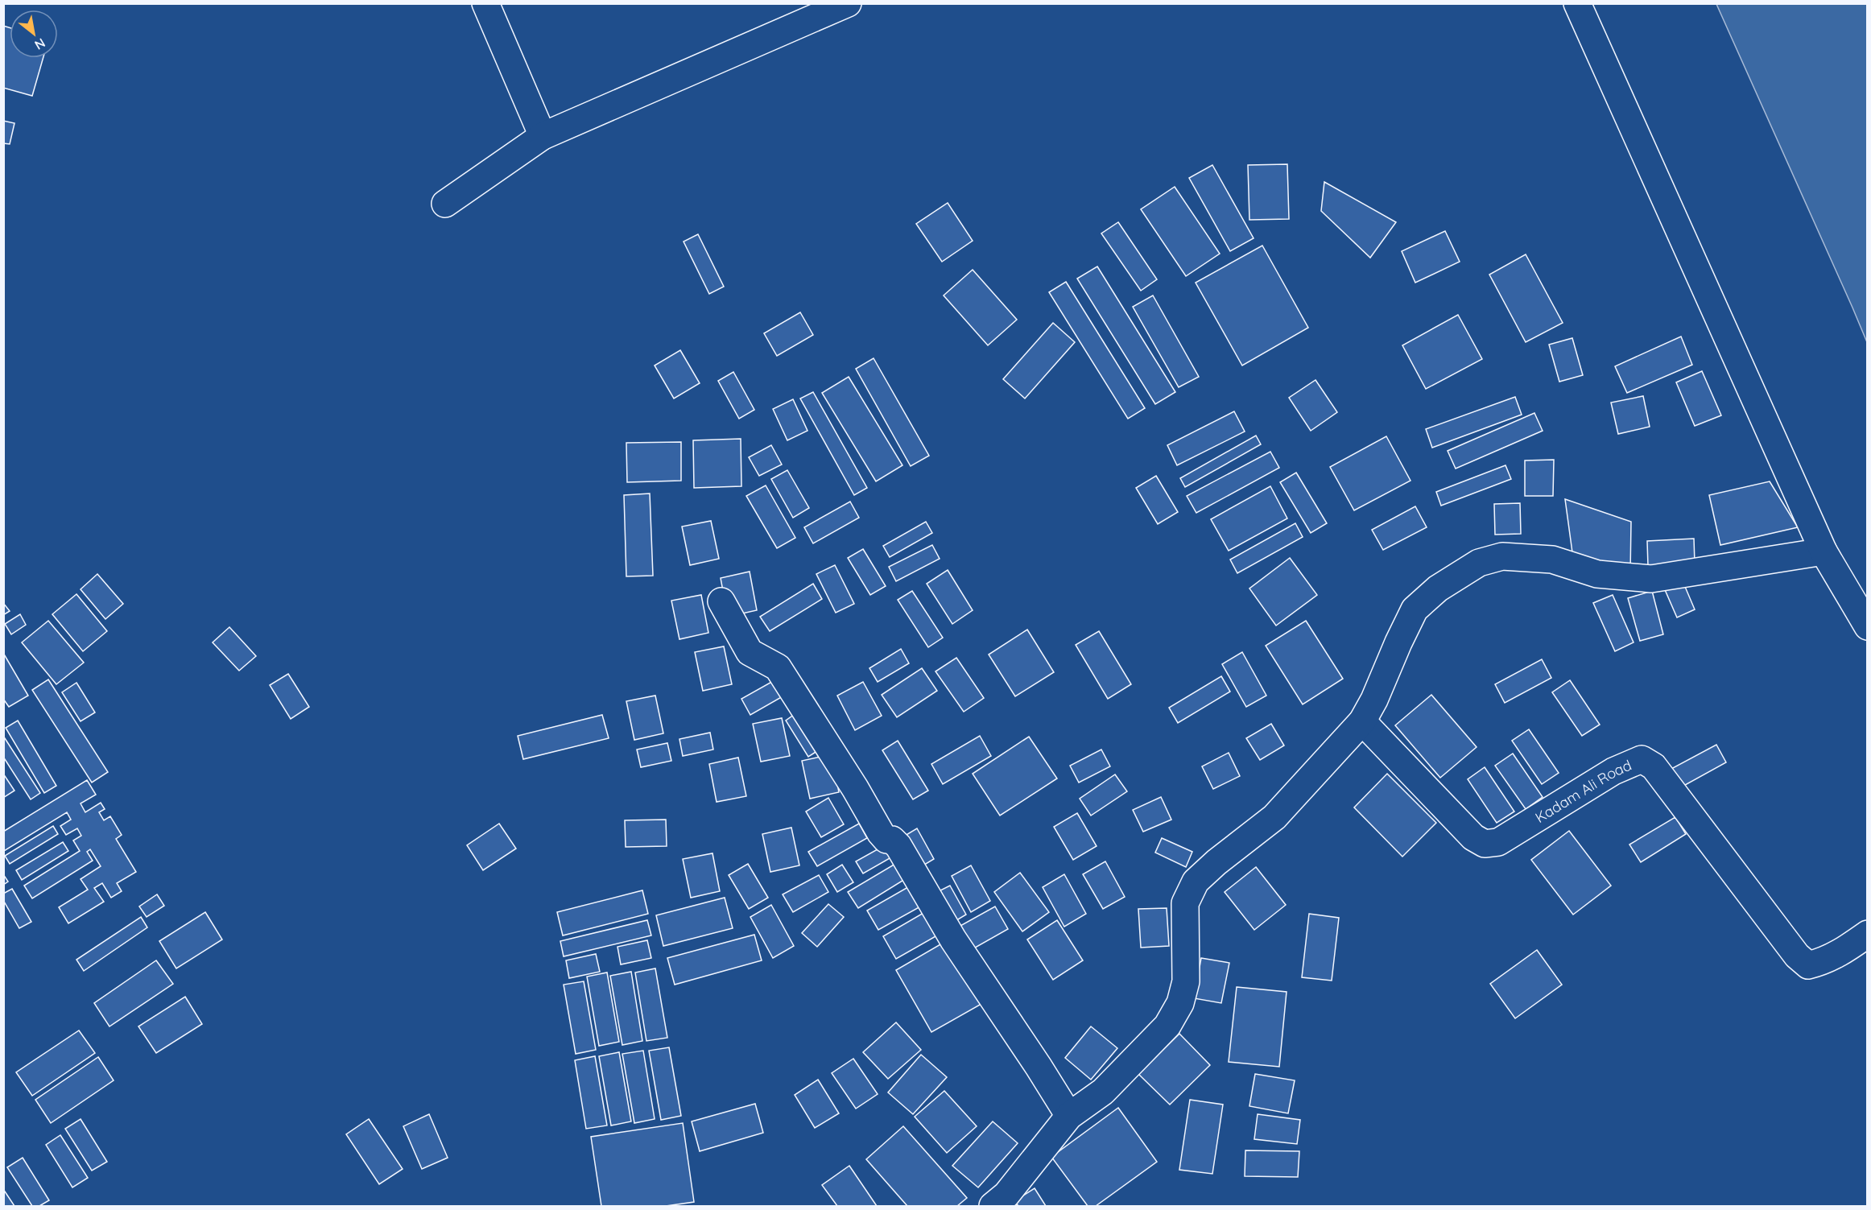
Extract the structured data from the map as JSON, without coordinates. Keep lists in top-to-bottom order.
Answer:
{
  "streets": {
    "street": ["Kadam Ali Road"]
  },
  "north": "bottom right"
}
